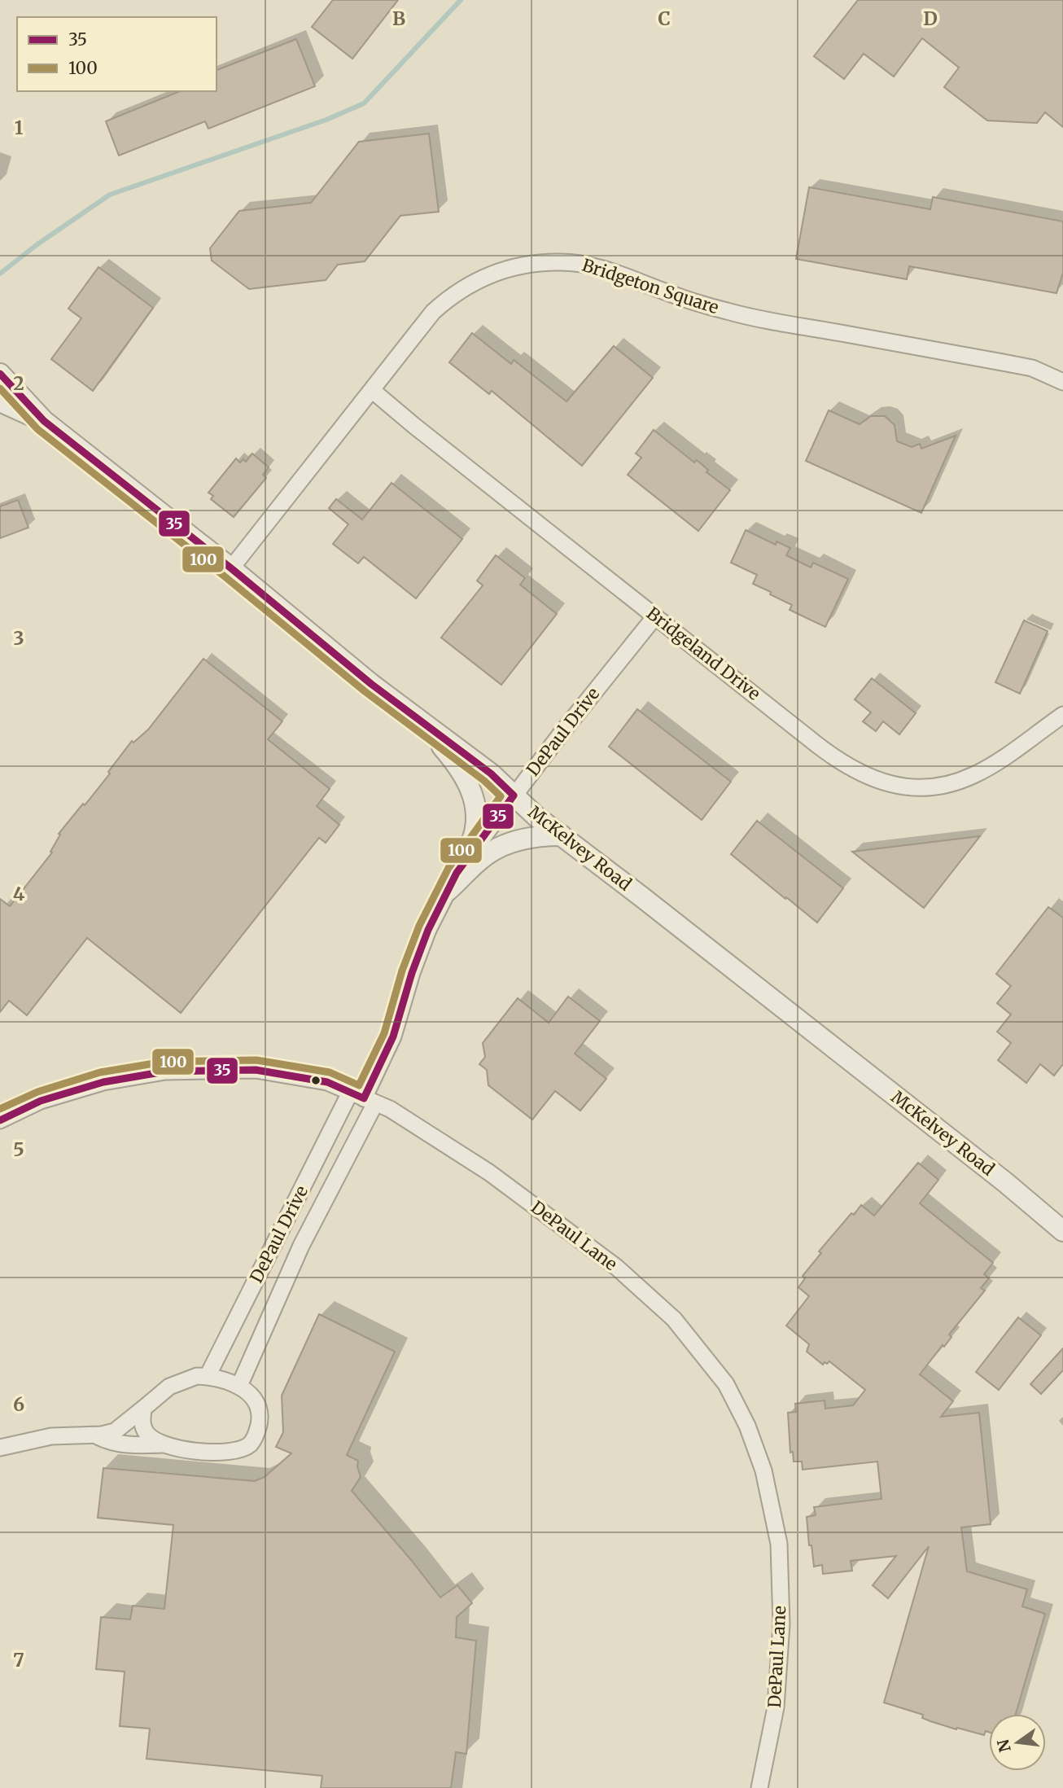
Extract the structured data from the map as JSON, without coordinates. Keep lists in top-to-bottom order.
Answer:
{
  "streets": {
    "street": [
      "Bridgeton Square",
      "Bridgeland Drive",
      "DePaul Drive",
      "McKelvey Road",
      "DePaul Lane"
    ]
  },
  "crossings": [
    ["Bridgeton Square", "Bridgeland Drive"],
    ["Bridgeton Square", "McKelvey Road"],
    ["Bridgeland Drive", "DePaul Drive"],
    ["DePaul Drive", "McKelvey Road"],
    ["DePaul Drive", "DePaul Lane"]
  ],
  "lines": ["transit line 35", "transit line 100"],
  "legend": ["35", "100"],
  "north": "left",
  "grid": {
    "columns": ["B", "C", "D"],
    "rows": [
      "1",
      "2",
      "3",
      "4",
      "5",
      "6",
      "7"
    ]
  }
}
